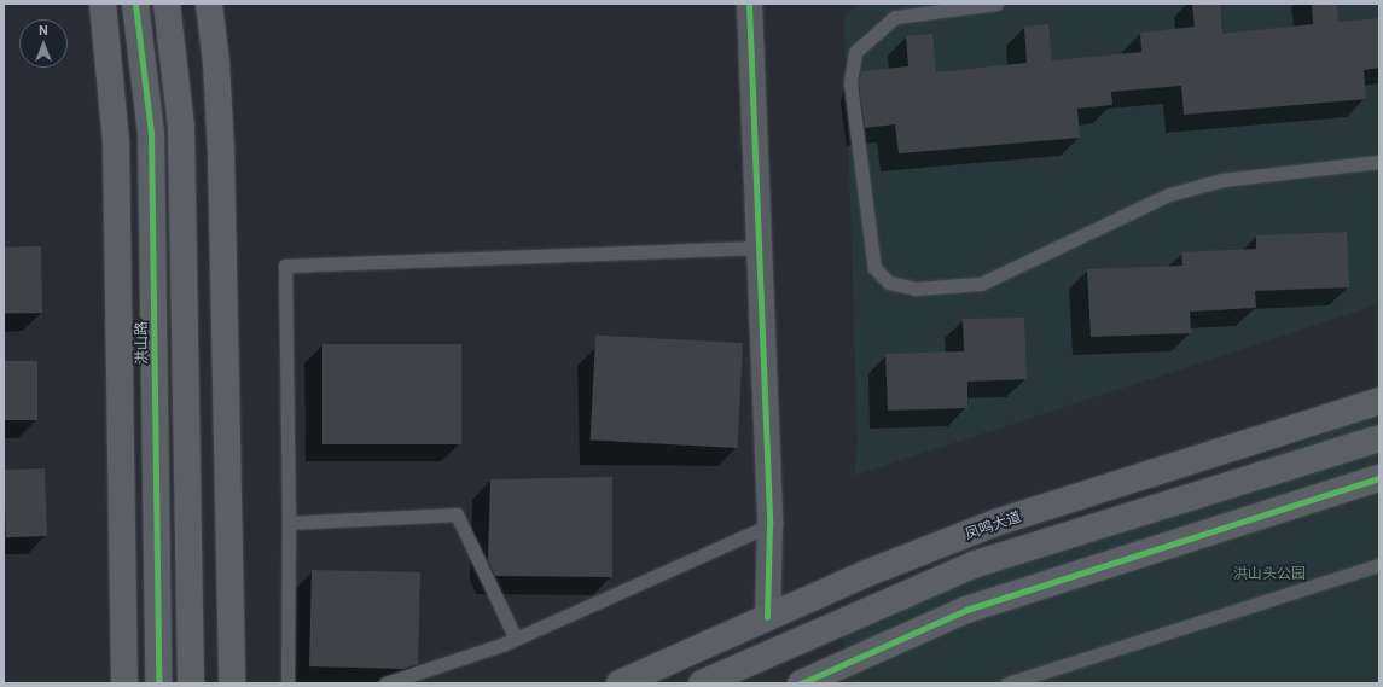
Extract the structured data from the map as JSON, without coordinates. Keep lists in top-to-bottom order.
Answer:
{
  "streets": {
    "street": ["洪山路", "凤鸣大道"]
  },
  "parks": ["洪山头公园"],
  "north": "top"
}
